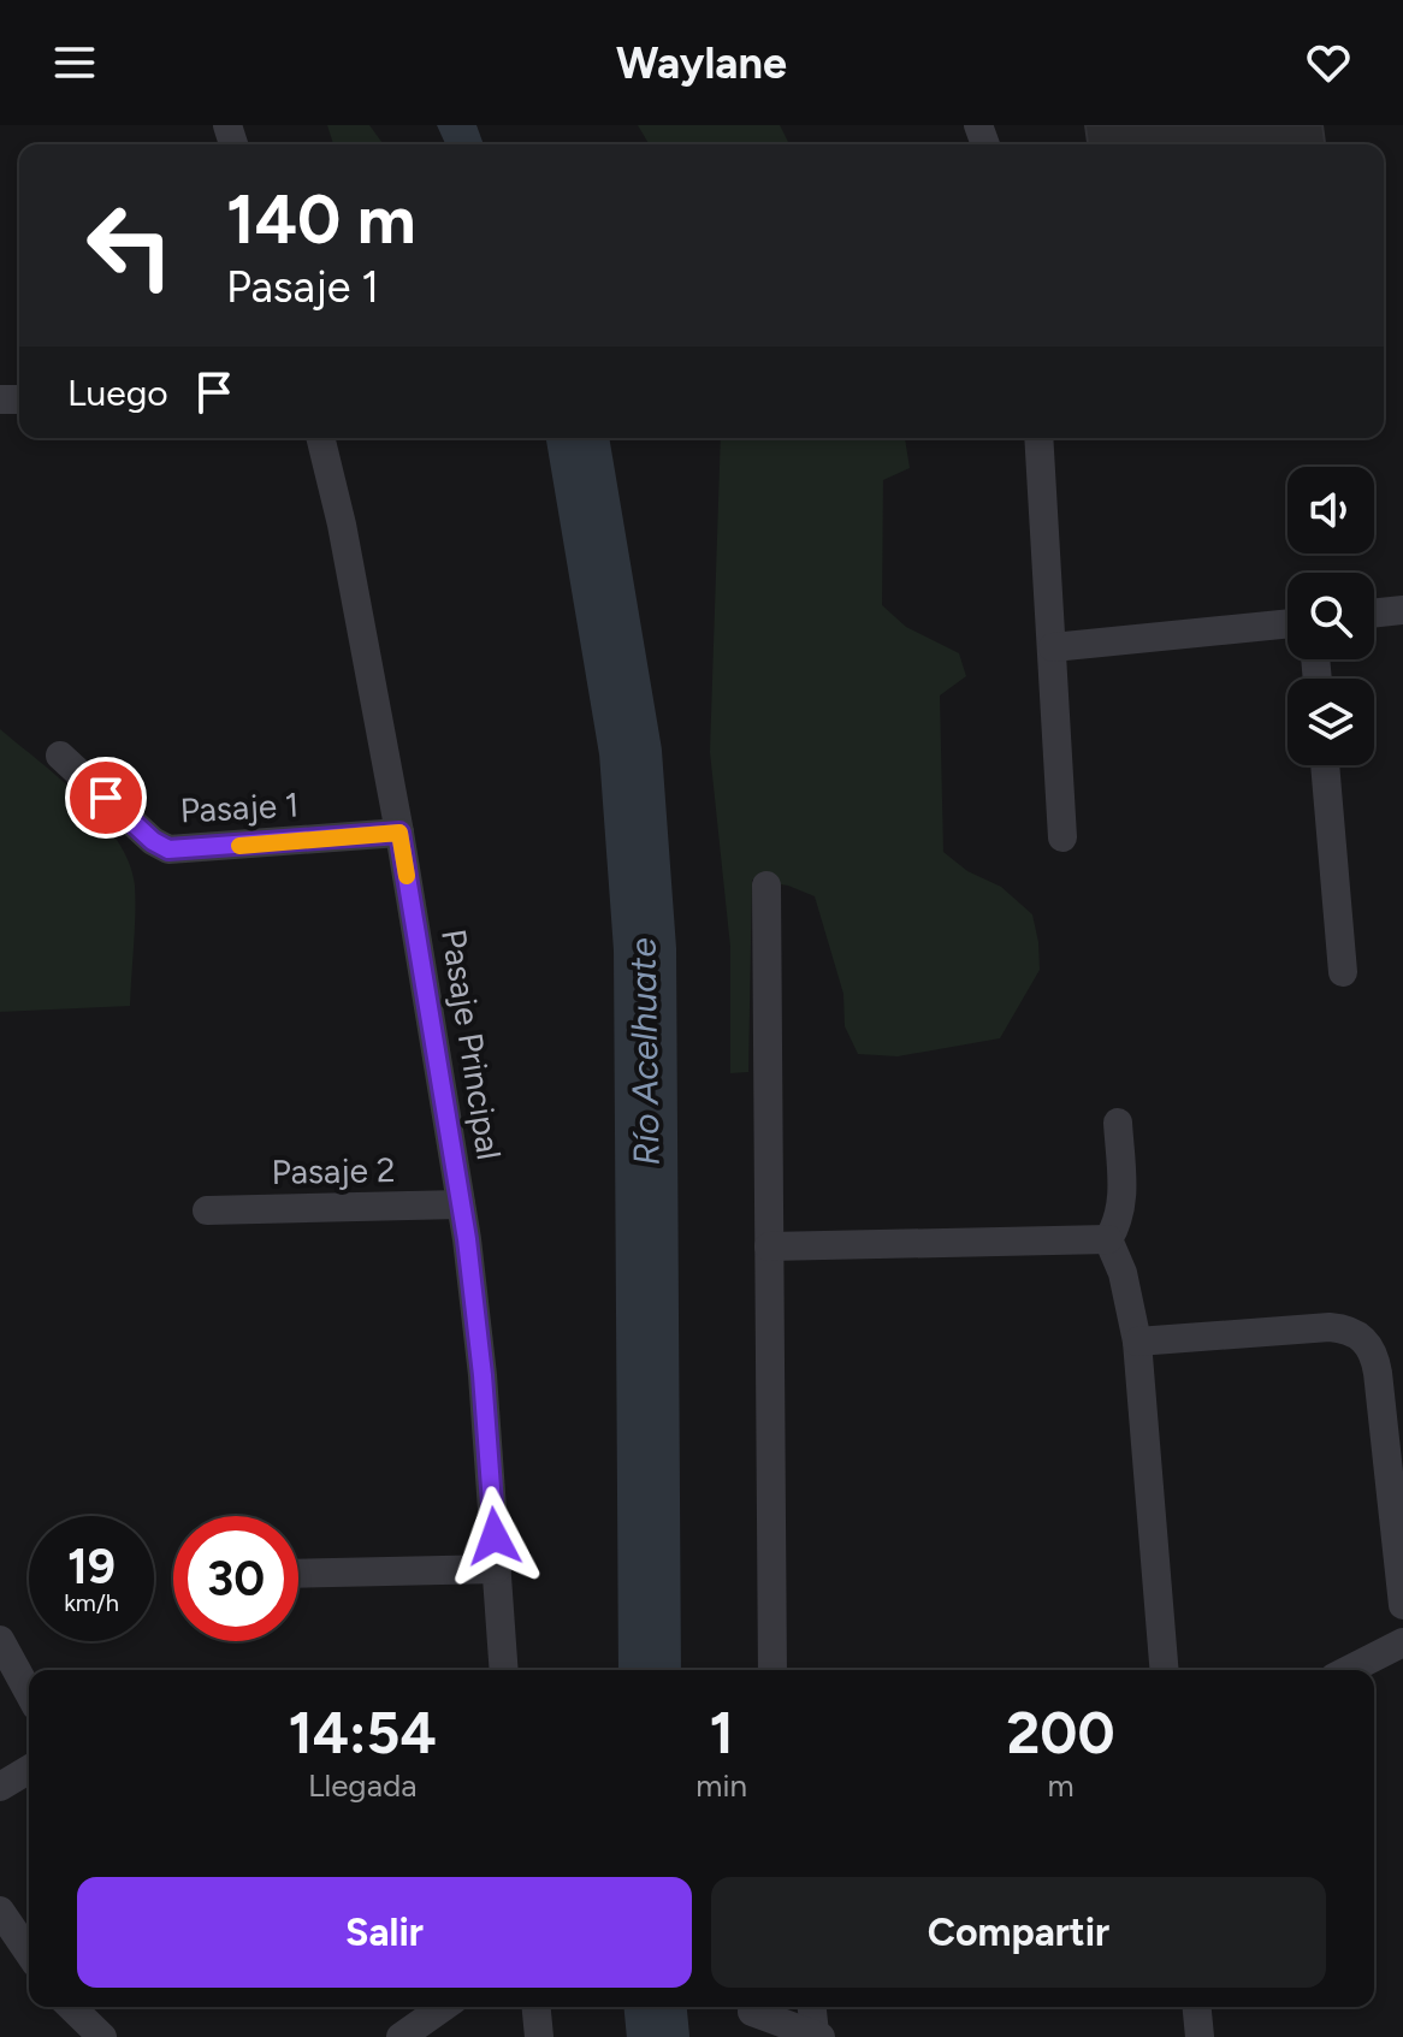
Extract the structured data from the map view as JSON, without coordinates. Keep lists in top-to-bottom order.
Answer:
{
  "streets": {
    "street": ["Pasaje 1", "Pasaje Principal", "Pasaje 2"]
  },
  "crossings": [
    ["Pasaje 1", "Pasaje Principal"],
    ["Pasaje Principal", "Pasaje 2"]
  ],
  "water": ["Río Acelhuate"],
  "page": {
    "header": "Waylane",
    "turn": ["140 m", "Pasaje 1"],
    "then": "Luego",
    "speed": "19 km/h",
    "limit": "30",
    "eta": [
      "14:54",
      "Llegada",
      "1",
      "min",
      "200",
      "m"
    ],
    "buttons": ["Salir", "Compartir"]
  }
}
